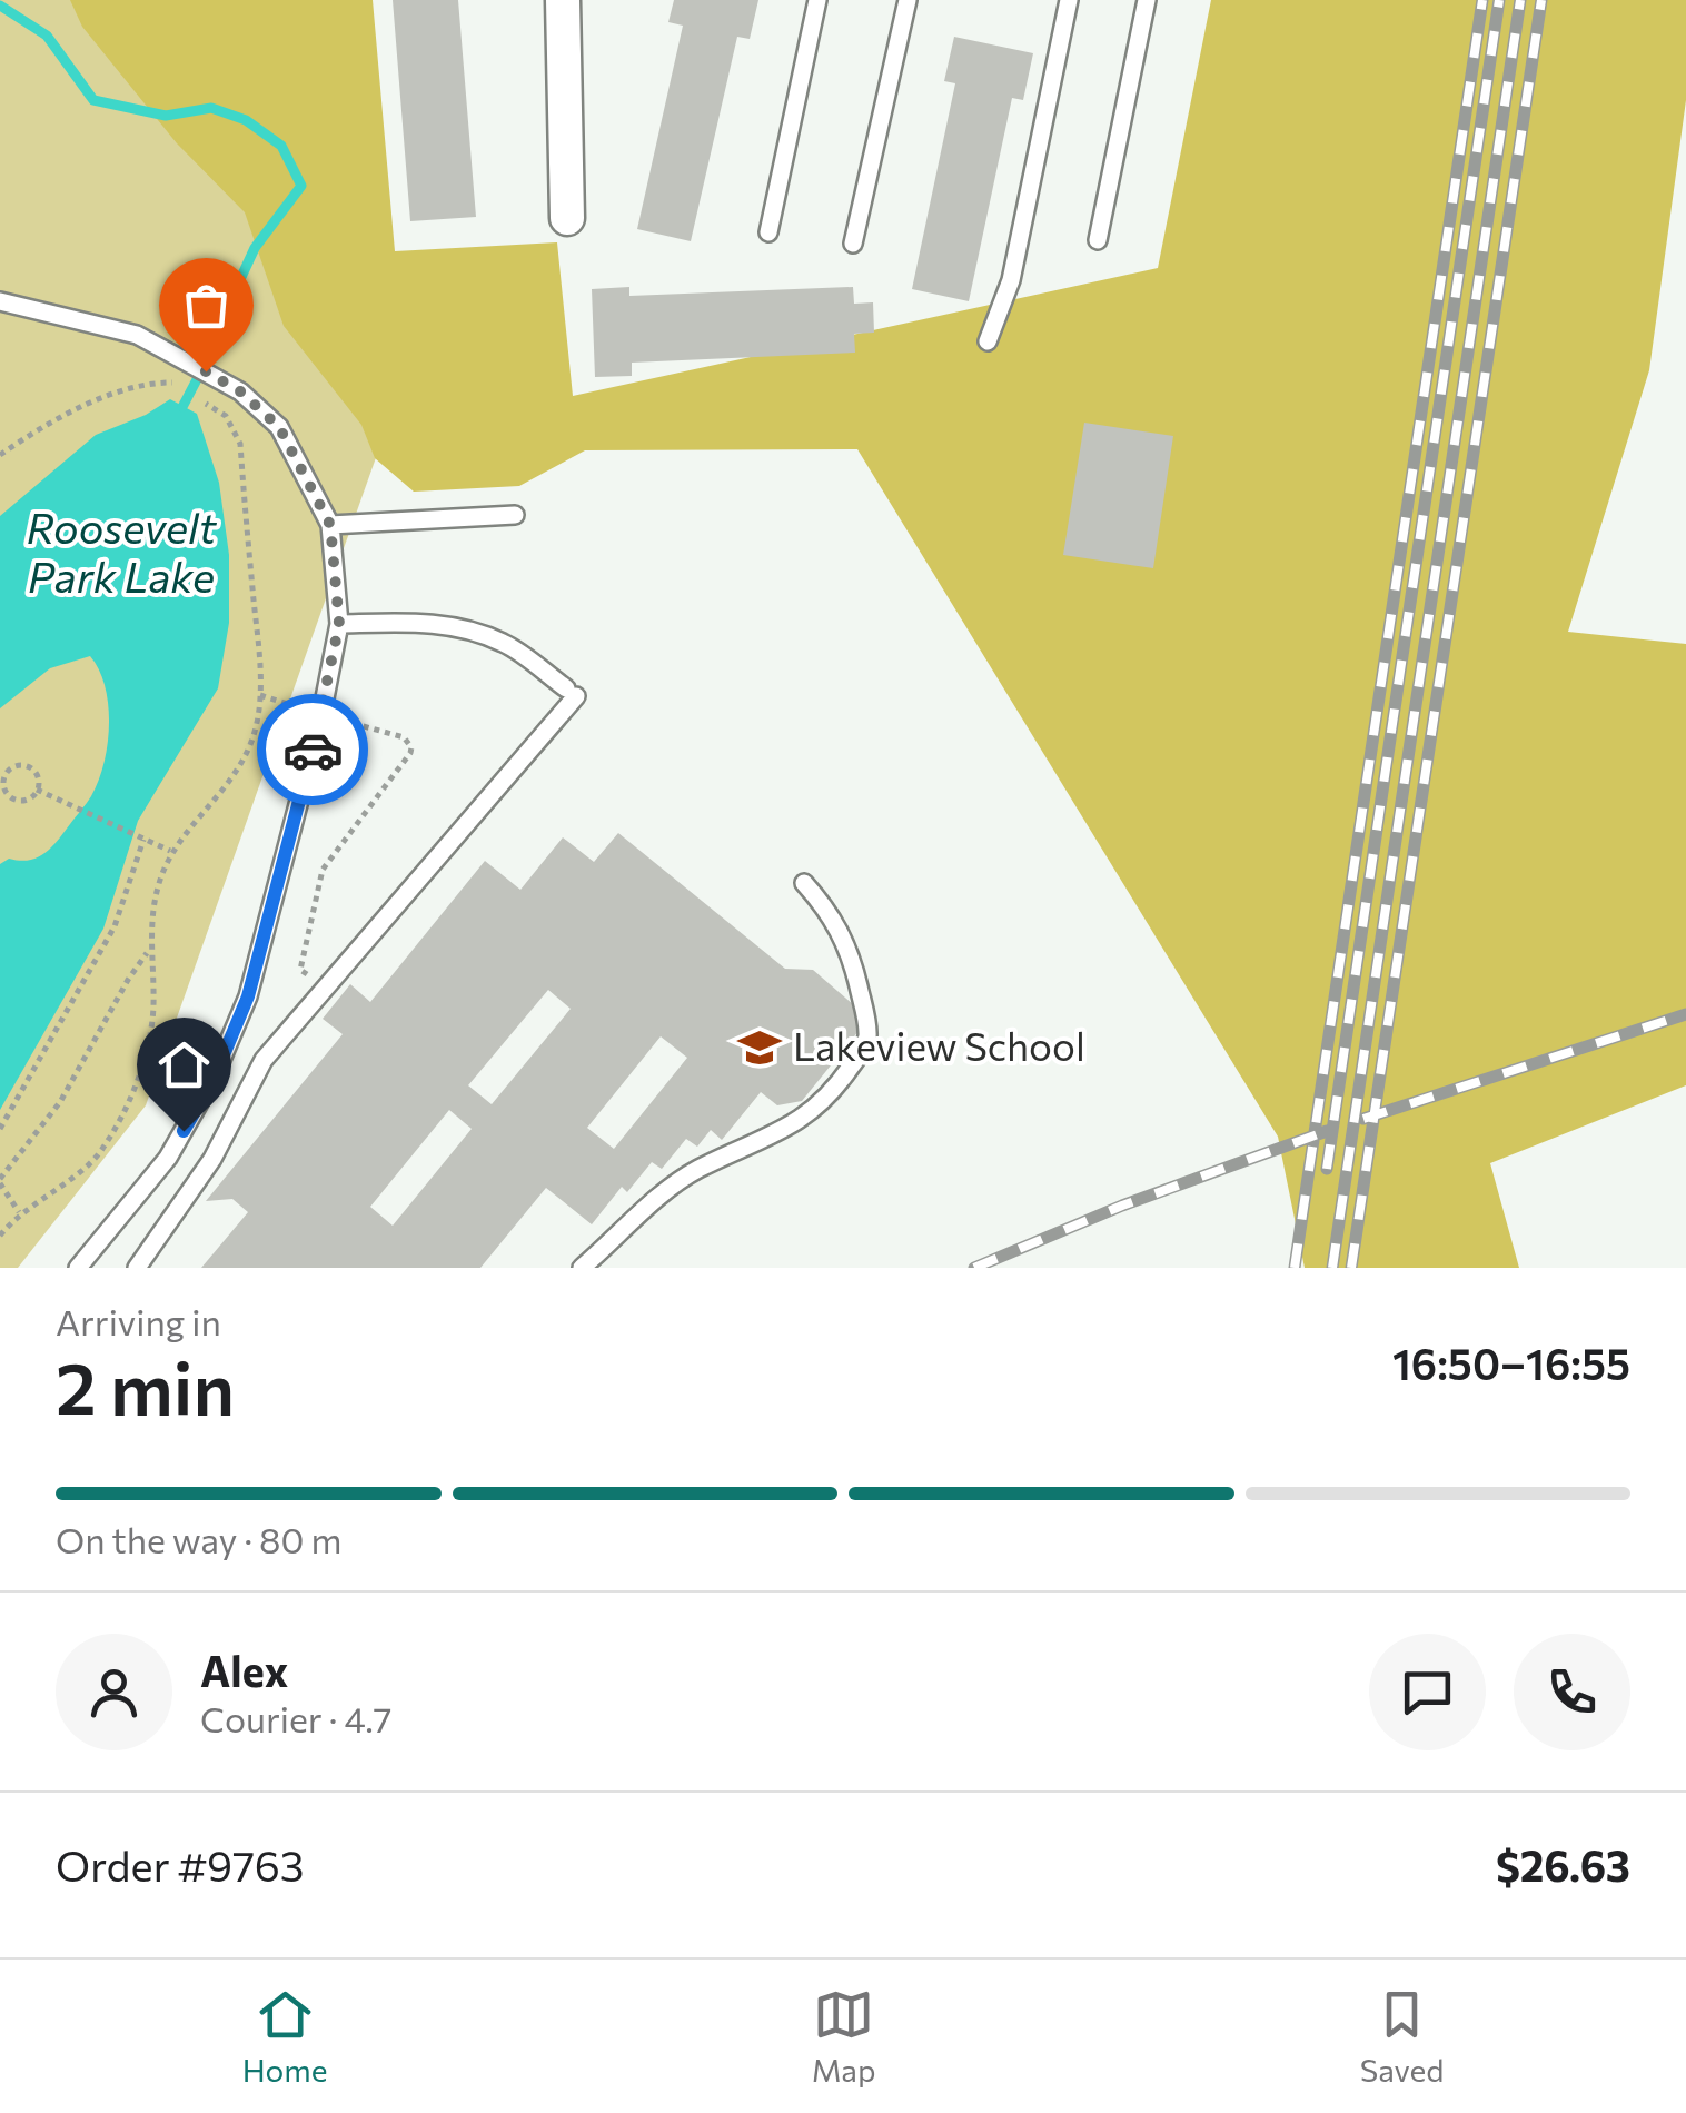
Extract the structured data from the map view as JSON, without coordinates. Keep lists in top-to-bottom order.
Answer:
{
  "water": ["Roosevelt Park Lake"],
  "places": {
    "school or university": ["Lakeview School"]
  },
  "page": {
    "heading": ["2 min", "Arriving in", "16:50–16:55"],
    "panel": [
      "Alex",
      "Courier · 4.7",
      "Order #9763",
      "$26.63"
    ],
    "bar": "On the way · 80 m",
    "tabs": ["Home", "Map", "Saved"]
  }
}
